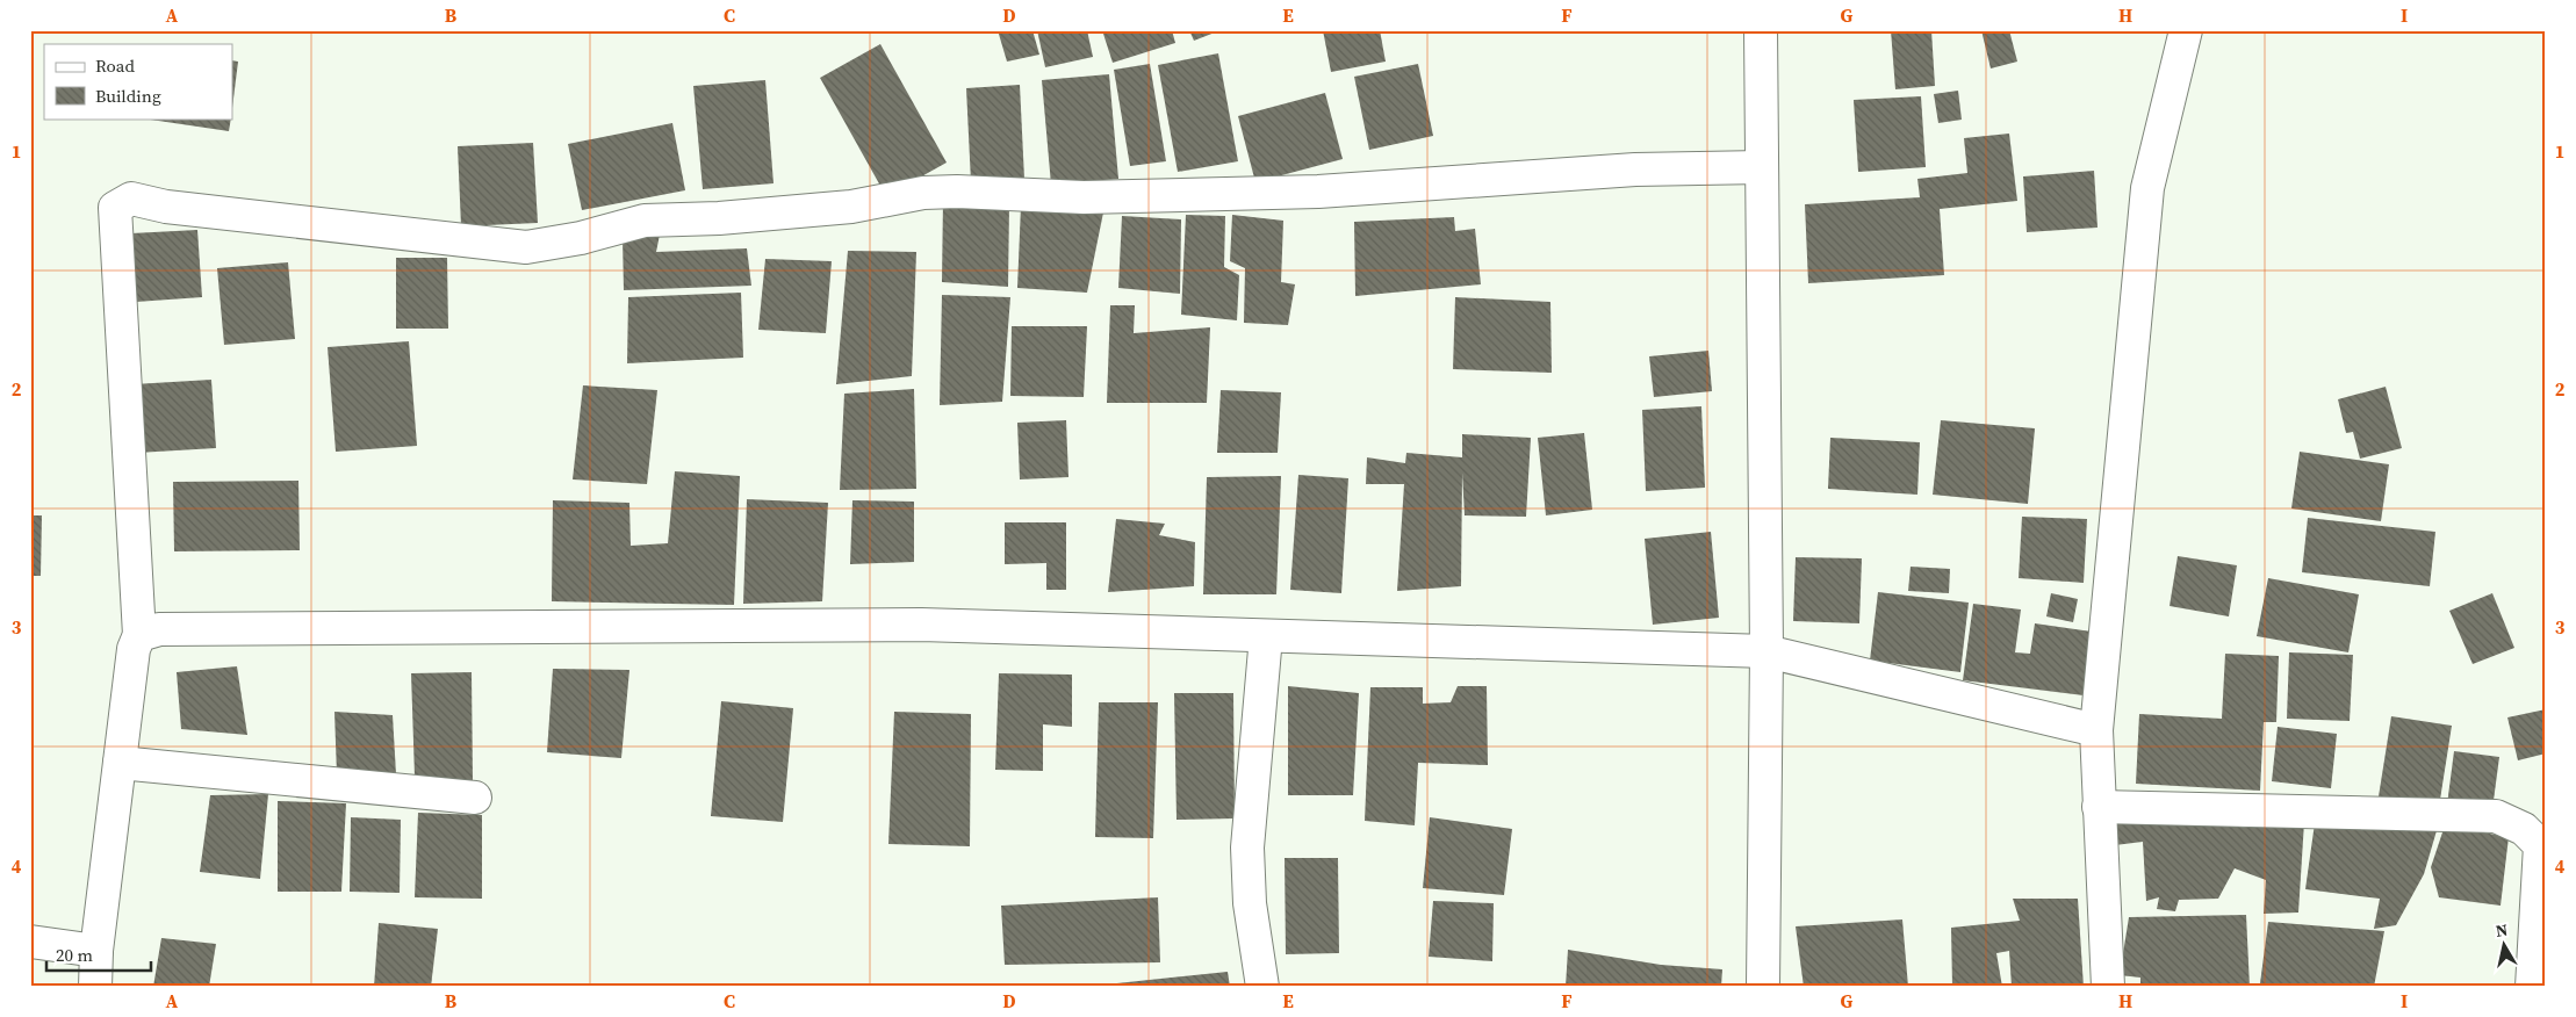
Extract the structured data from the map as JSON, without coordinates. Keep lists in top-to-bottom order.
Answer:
{
  "legend": ["Road", "Building"],
  "scale_bar": "20 m",
  "north": "top",
  "grid": {
    "columns": [
      "A",
      "B",
      "C",
      "D",
      "E",
      "F",
      "G",
      "H",
      "I"
    ],
    "rows": [
      "1",
      "2",
      "3",
      "4"
    ]
  }
}
